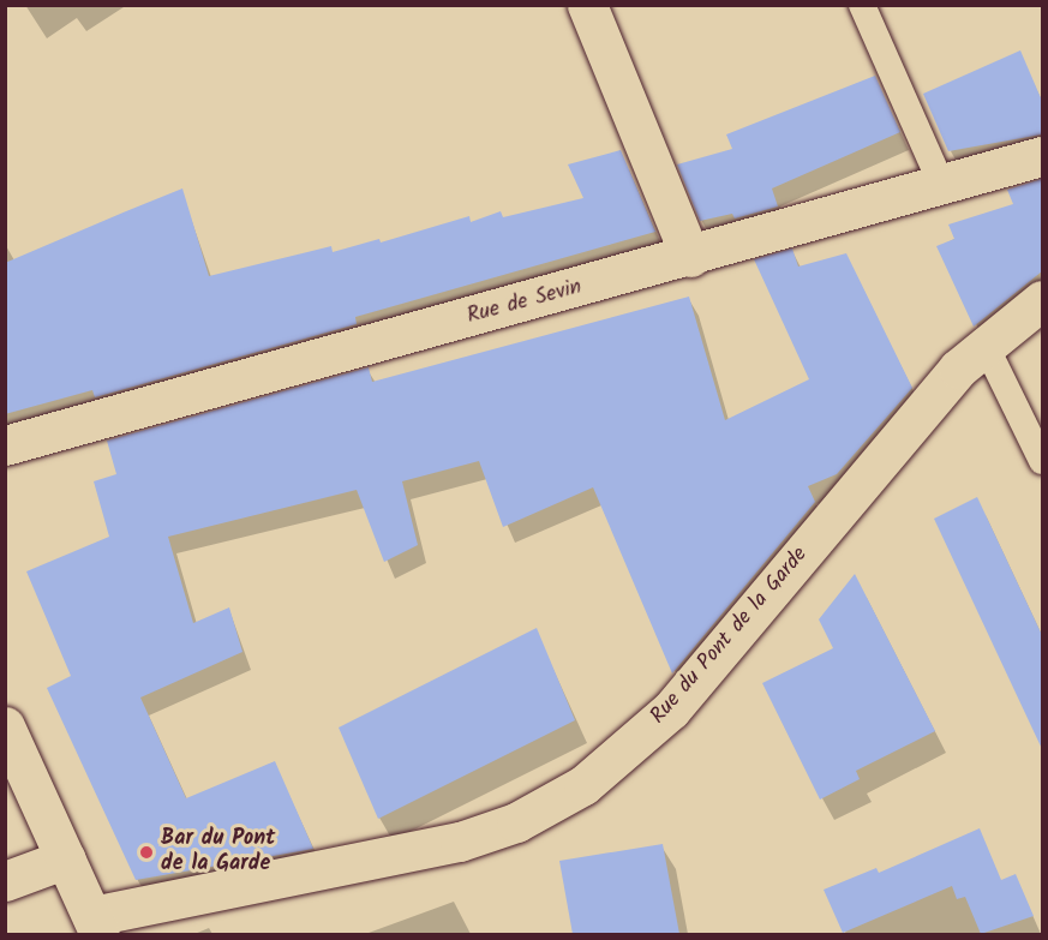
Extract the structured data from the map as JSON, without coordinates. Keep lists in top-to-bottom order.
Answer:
{
  "streets": {
    "street": ["Rue de Sevin", "Rue du Pont de la Garde"]
  },
  "places": ["Bar du Pont de la Garde"]
}
